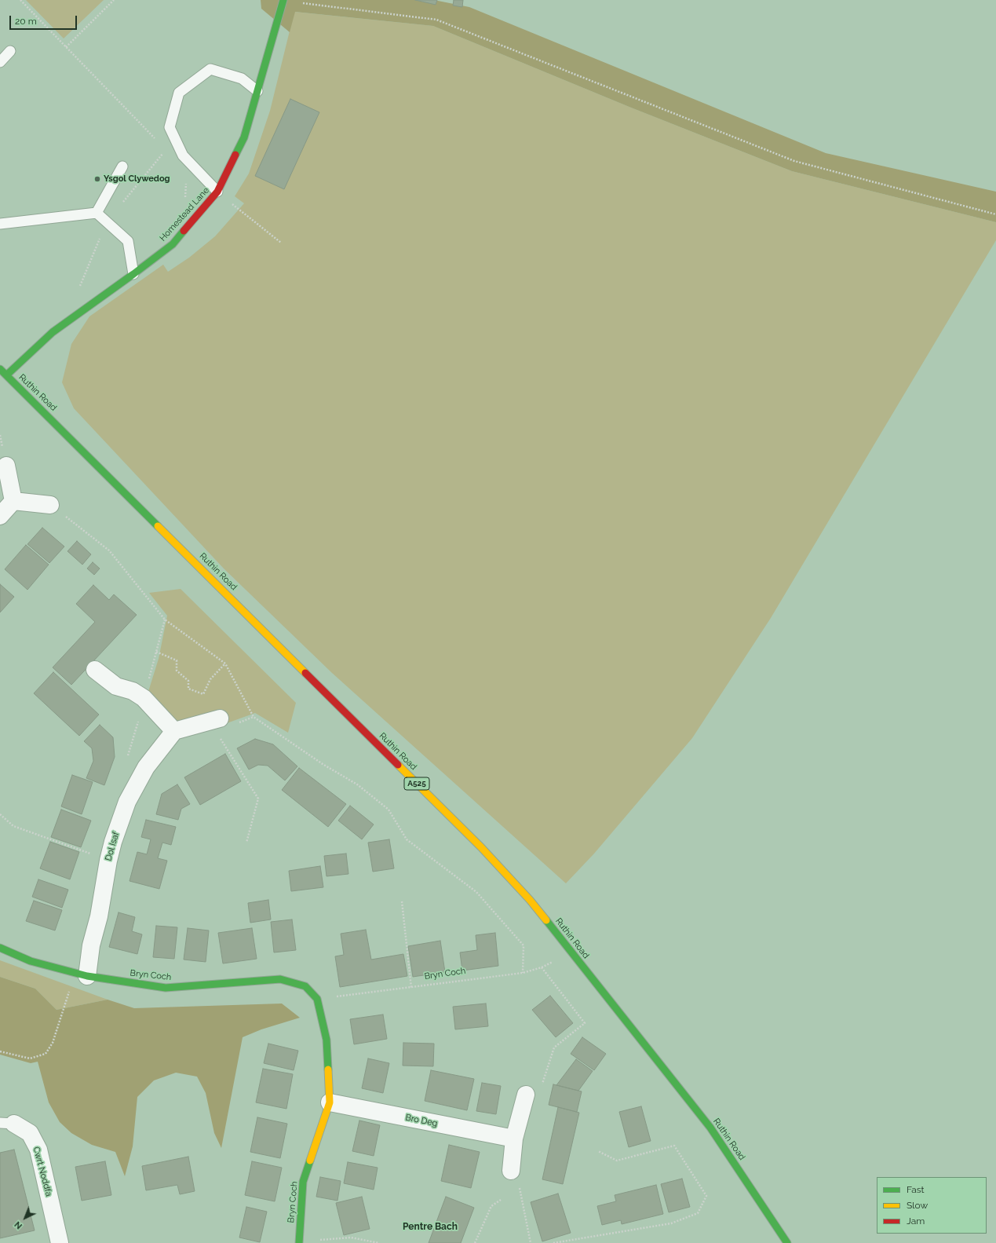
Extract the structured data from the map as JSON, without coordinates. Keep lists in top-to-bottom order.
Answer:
{
  "streets": {
    "main road": [
      "Homestead Lane",
      "Ruthin Road",
      "A525",
      "Bryn Coch"
    ],
    "street": ["Dol Isaf", "Bro Deg", "Cwrt Noddfa"]
  },
  "crossings": [
    ["Homestead Lane", "Ruthin Road"],
    ["Ruthin Road", "Bryn Coch"],
    ["Dol Isaf", "Bryn Coch"],
    ["Bryn Coch", "Bro Deg"]
  ],
  "districts": ["Pentre Bach"],
  "places": ["Ysgol Clywedog"],
  "legend": ["Fast", "Slow", "Jam"],
  "scale_bar": "20 m",
  "north": "bottom left"
}
